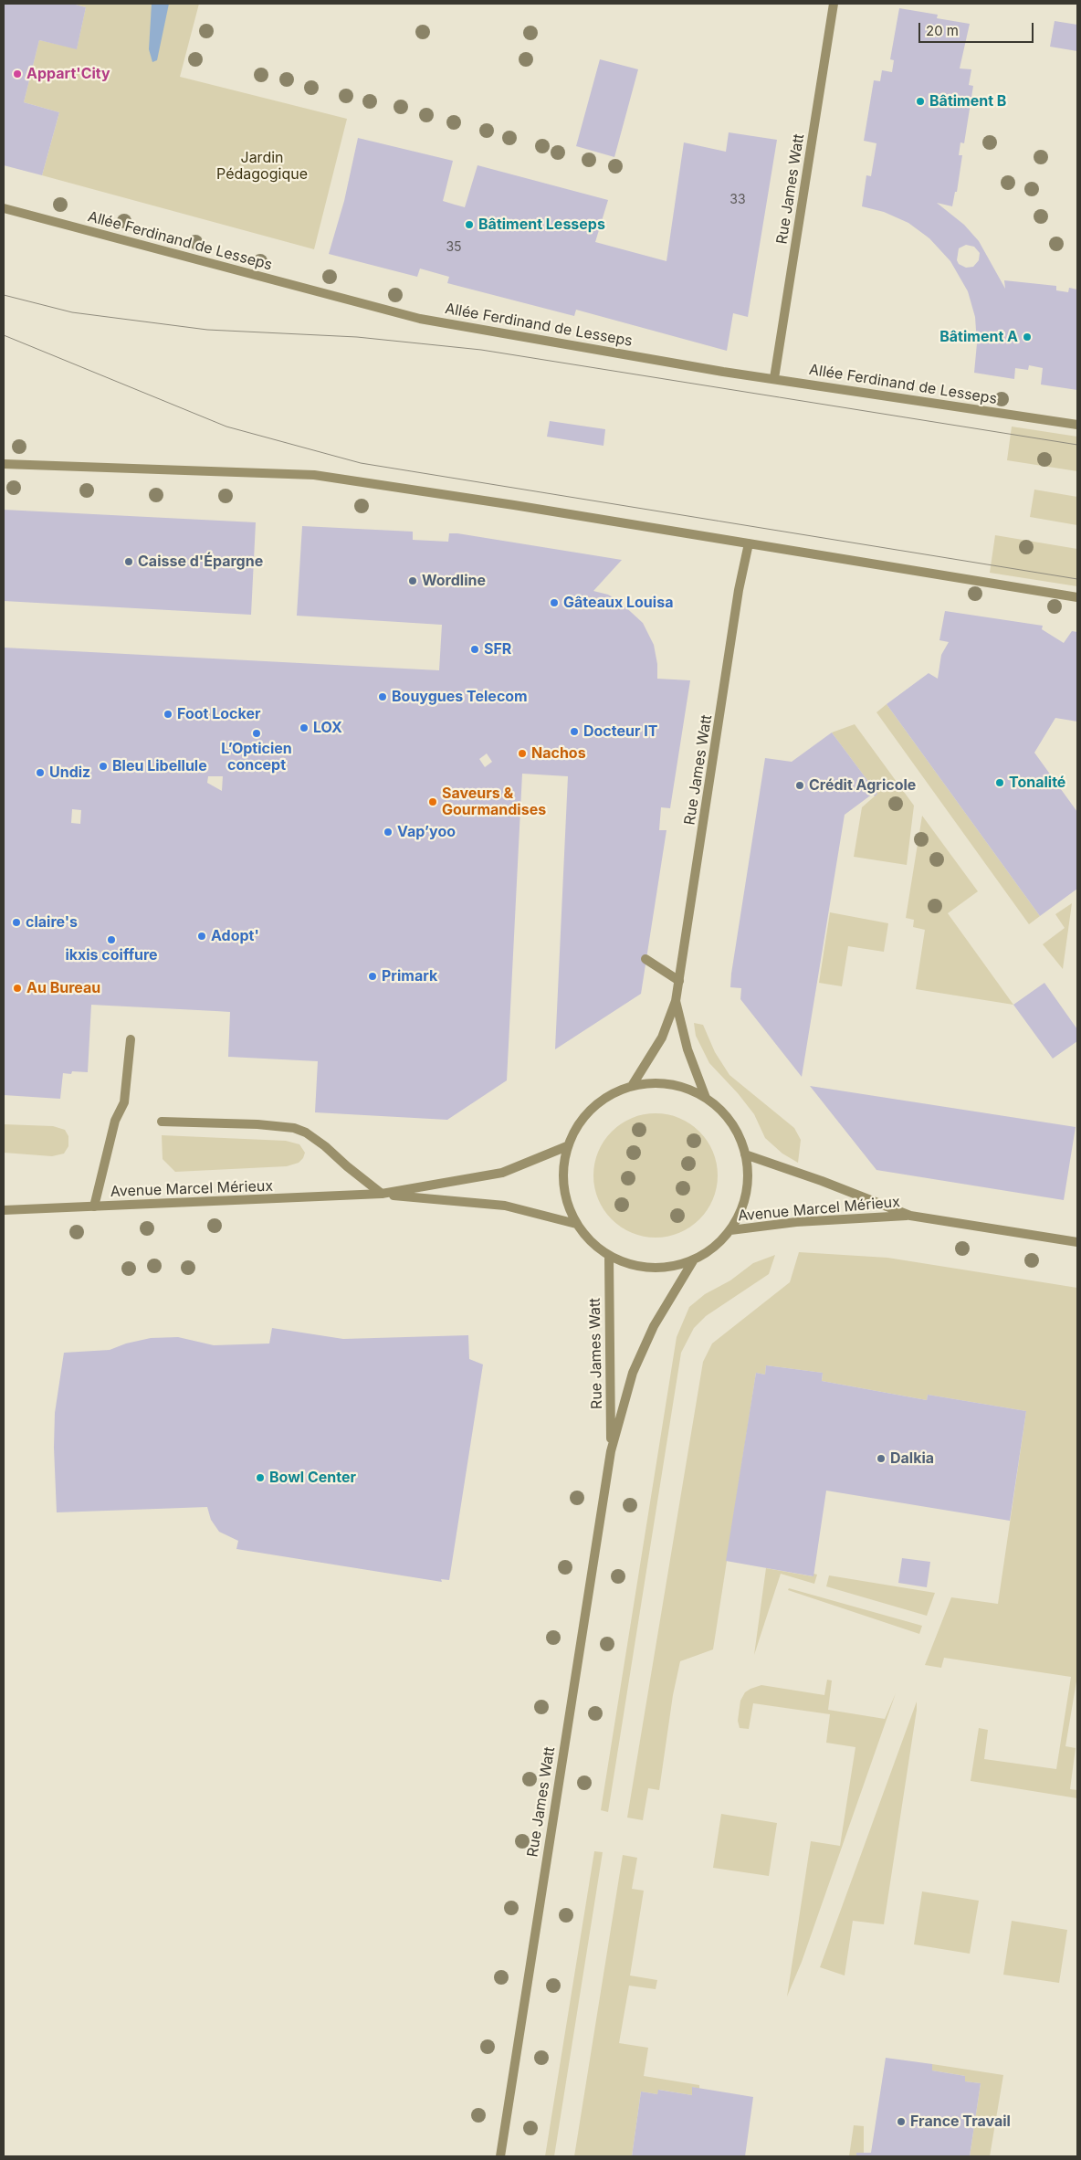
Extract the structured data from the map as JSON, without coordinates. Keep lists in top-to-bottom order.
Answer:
{
  "streets": {
    "street": ["Rue James Watt", "Allée Ferdinand de Lesseps", "Avenue Marcel Mérieux"]
  },
  "crossings": [
    ["Rue James Watt", "Allée Ferdinand de Lesseps"]
  ],
  "parks": ["Jardin Pédagogique"],
  "places": [
    "Appart'City",
    "Bâtiment B",
    "Bâtiment Lesseps",
    "Bâtiment A",
    "Caisse d'Épargne",
    "Wordline",
    "Gâteaux Louisa",
    "SFR",
    "Bouygues Telecom",
    "Foot Locker",
    "LOX",
    "Docteur IT",
    "L’Opticien concept",
    "Nachos",
    "Bleu Libellule",
    "Undiz",
    "Tonalité",
    "Crédit Agricole",
    "Saveurs & Gourmandises",
    "Vap’yoo",
    "claire's",
    "Adopt'",
    "ikxis coiffure",
    "Primark",
    "Au Bureau",
    "Dalkia",
    "Bowl Center",
    "France Travail"
  ],
  "house_numbers": ["33", "35"],
  "scale_bar": "20 m"
}
